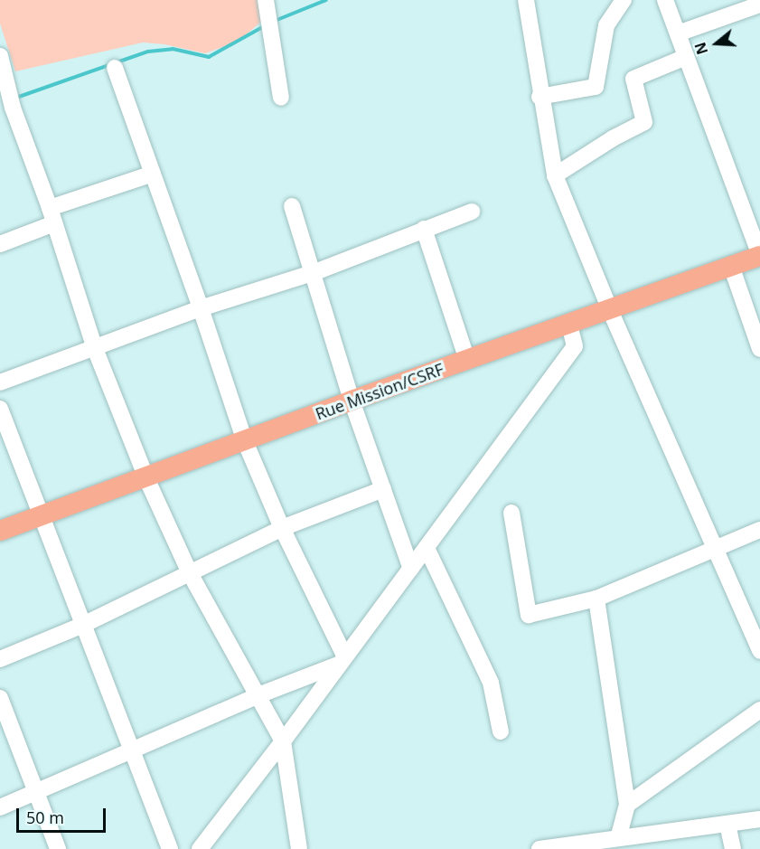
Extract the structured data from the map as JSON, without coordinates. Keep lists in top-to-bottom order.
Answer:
{
  "streets": {
    "main road": ["Rue Mission/CSRF"]
  },
  "scale_bar": "50 m",
  "north": "left"
}
